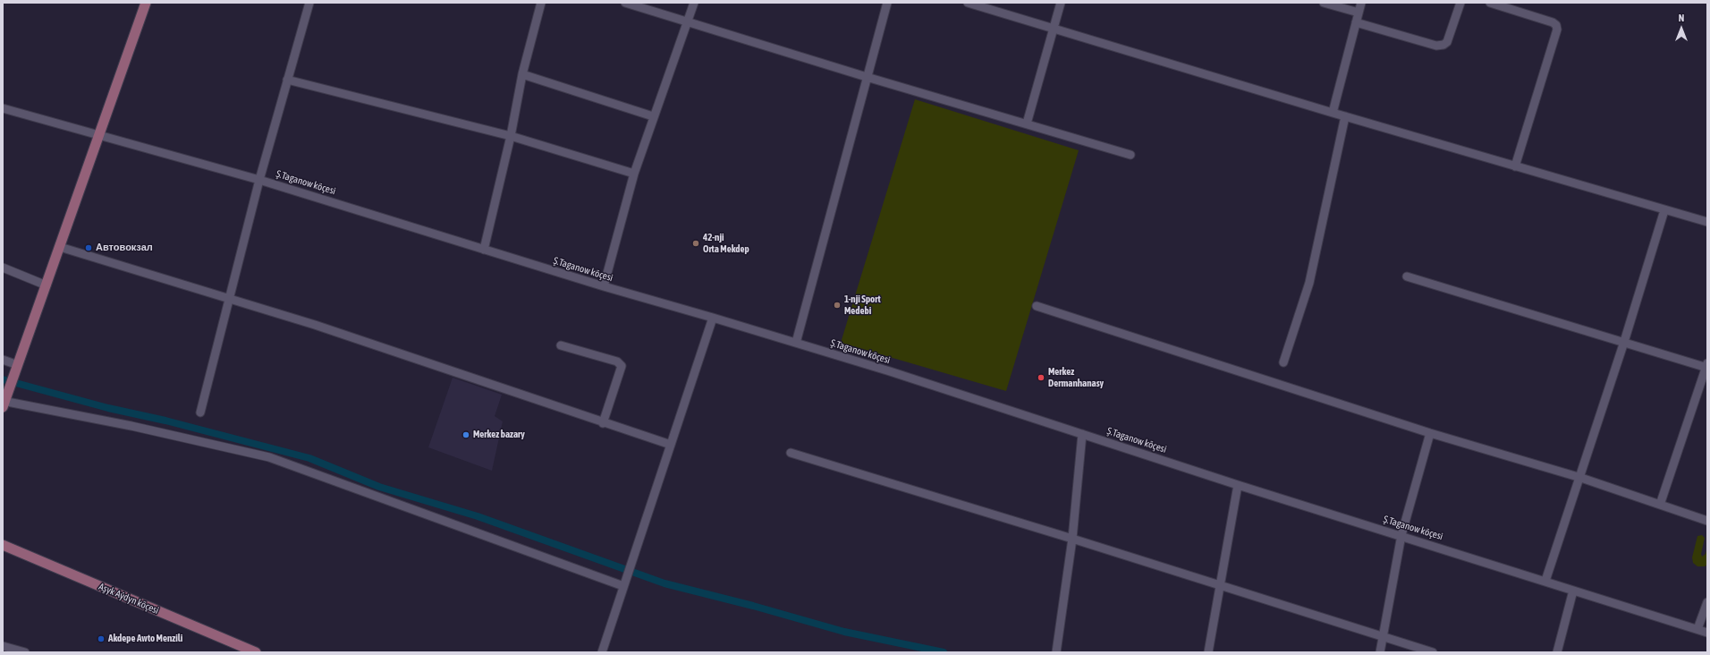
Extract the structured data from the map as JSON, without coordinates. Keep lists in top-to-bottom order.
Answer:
{
  "streets": {
    "main road": ["Aşyk Aýdyn köçesi"],
    "street": ["Ş.Taganow köçesi"]
  },
  "places": [
    "42-nji Orta Mekdep",
    "Автовокзал",
    "1-nji Sport Medebi",
    "Merkez Dermanhanasy",
    "Merkez bazary",
    "Akdepe Awto Menzili"
  ],
  "north": "top"
}
